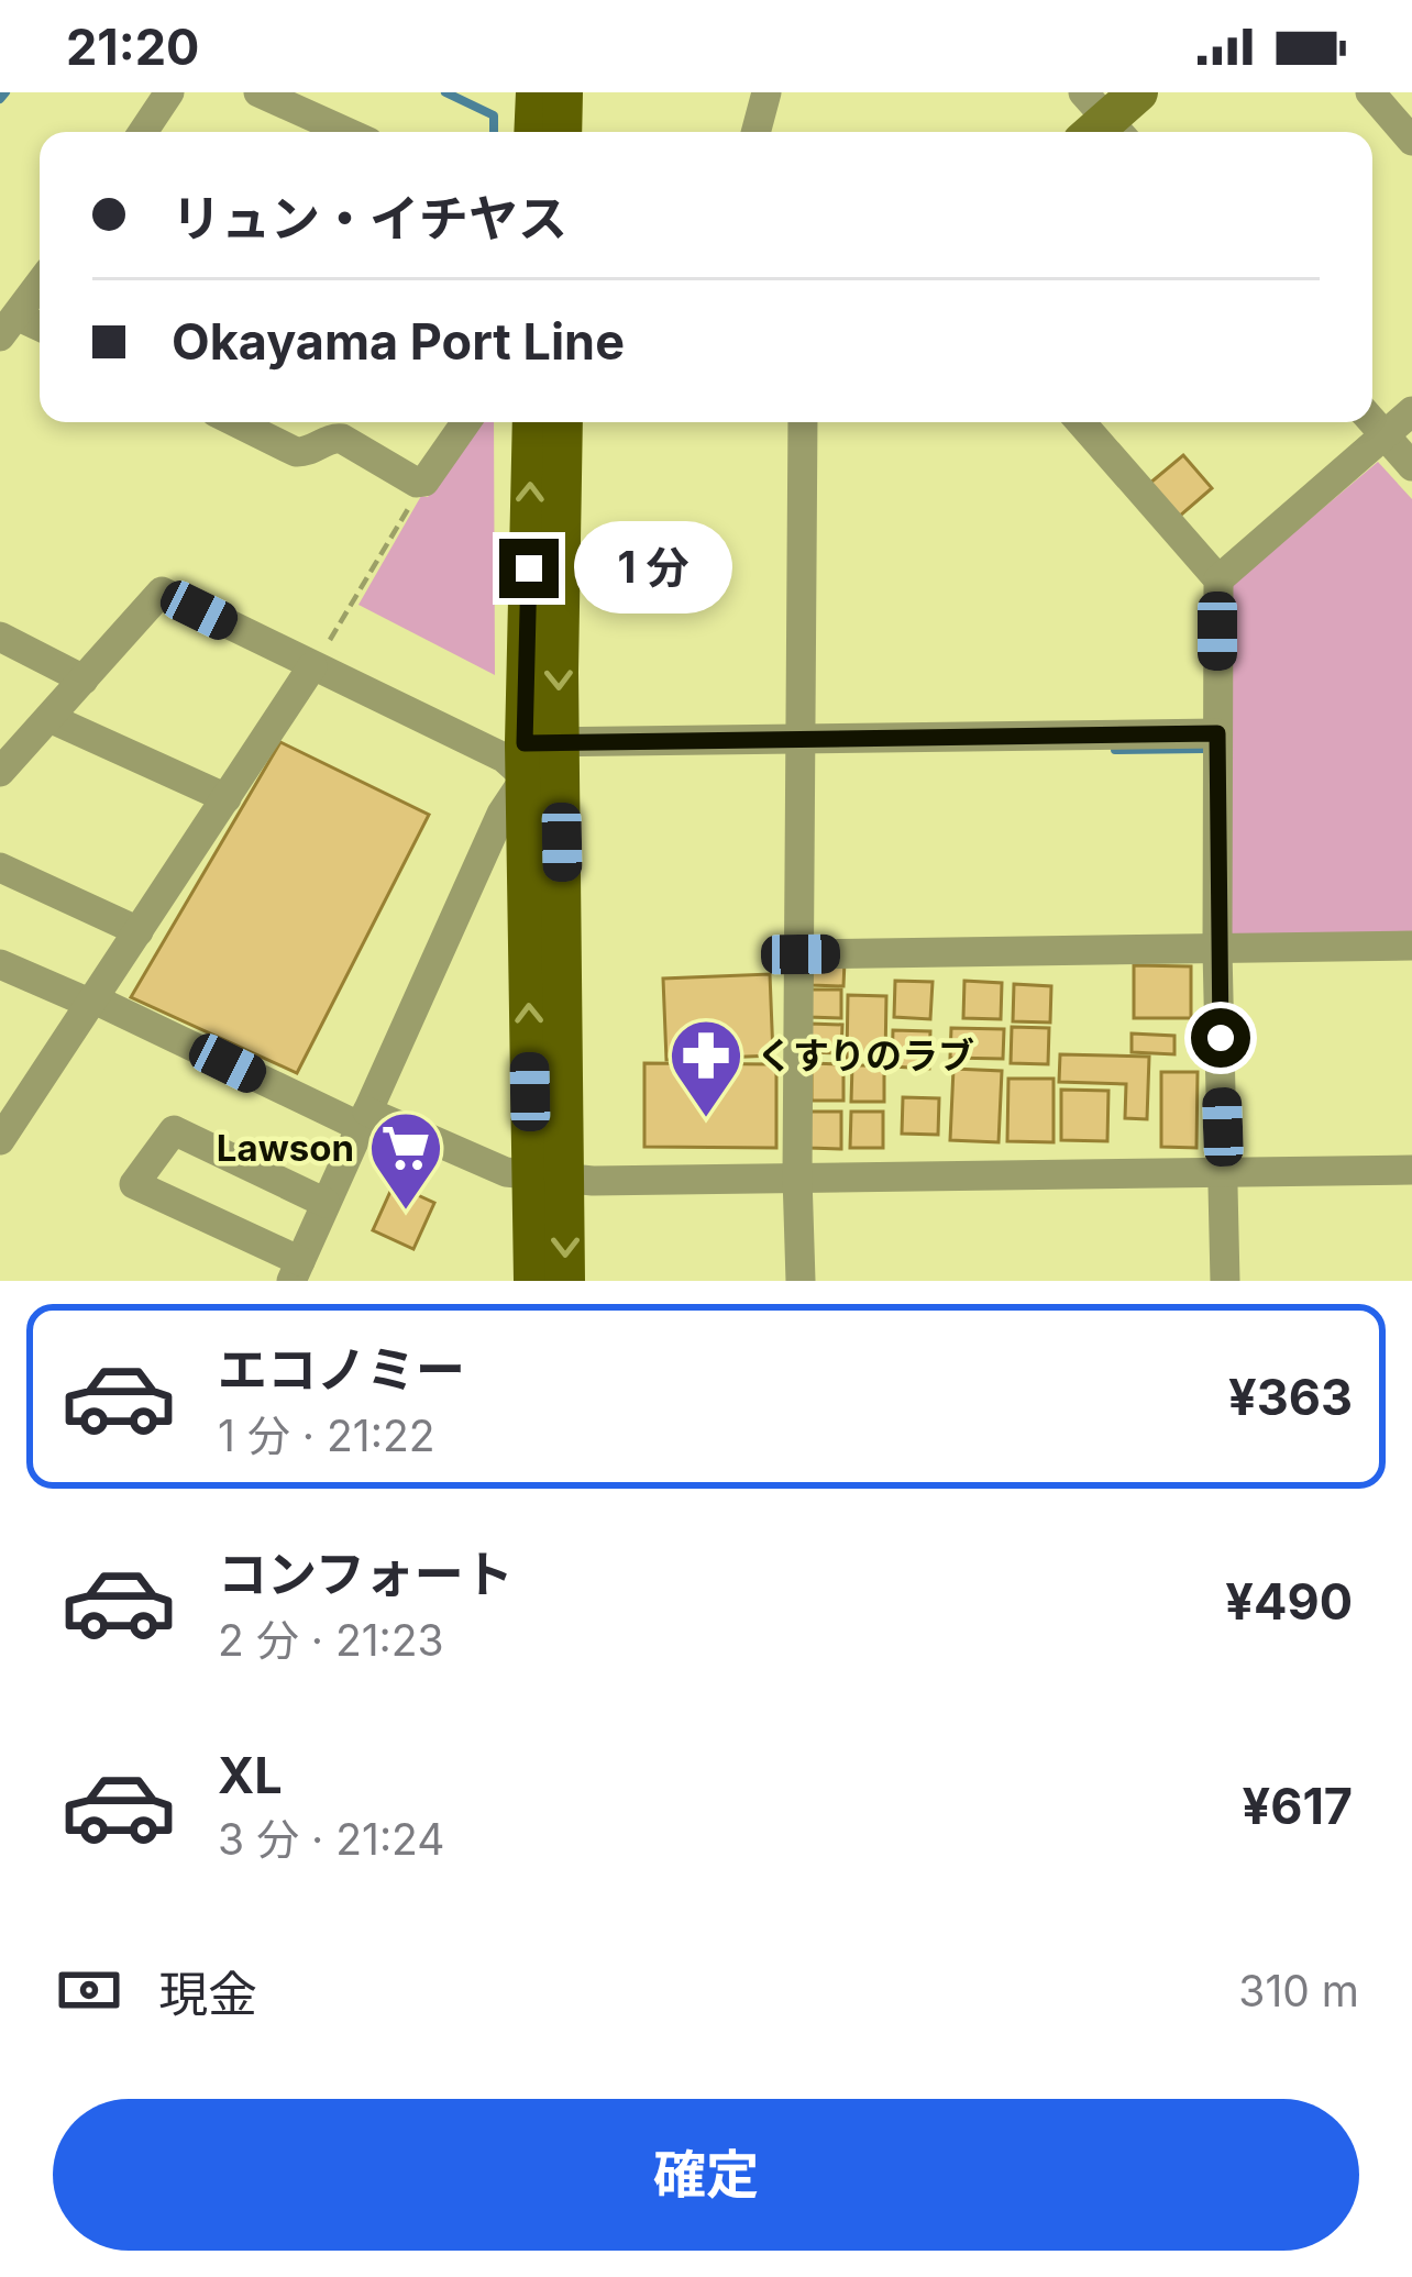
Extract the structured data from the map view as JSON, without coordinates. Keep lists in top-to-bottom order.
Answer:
{
  "places": {
    "pharmacy": ["くすりのラブ"],
    "supermarket": ["Lawson"]
  },
  "page": {
    "status": "21:20",
    "banner": ["リュン・イチヤス", "Okayama Port Line"],
    "bubble": "1 分",
    "list": [
      {
        "name": "エコノミー",
        "note": "1 分 · 21:22",
        "value": "¥363"
      },
      {
        "name": "コンフォート",
        "note": "2 分 · 21:23",
        "value": "¥490"
      },
      {
        "name": "XL",
        "note": "3 分 · 21:24",
        "value": "¥617"
      }
    ],
    "pay": ["現金", "310 m"],
    "buttons": "確定"
  }
}
